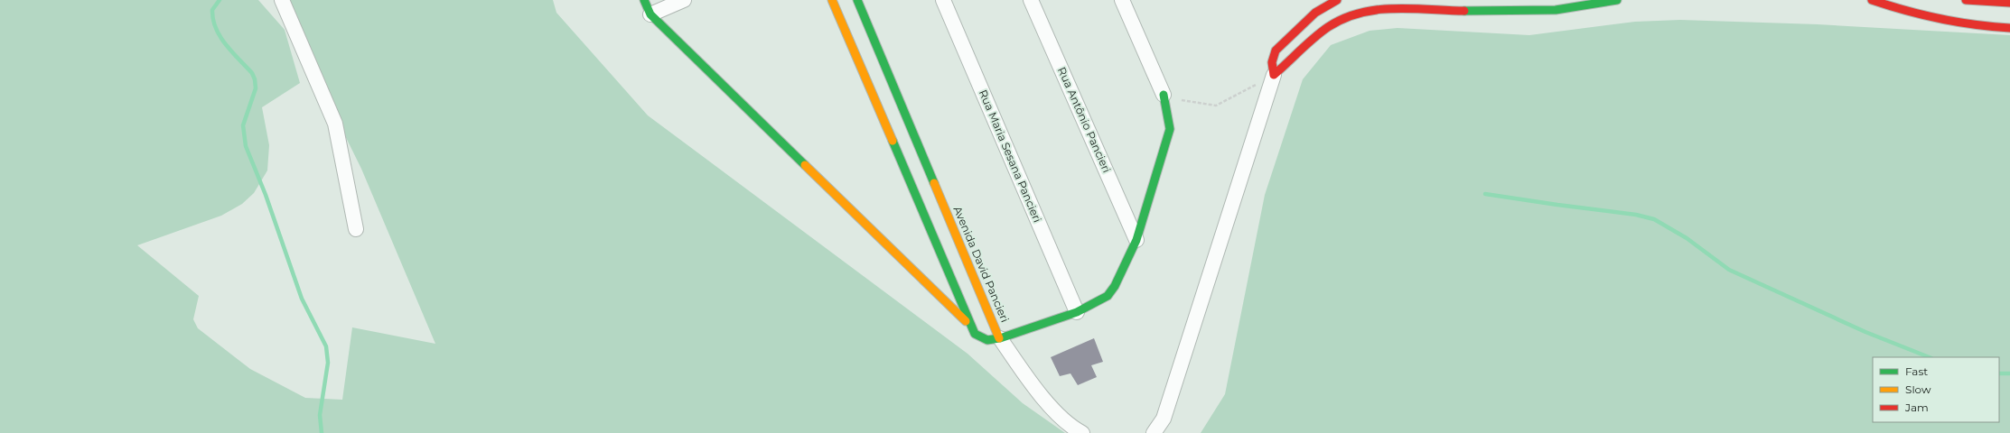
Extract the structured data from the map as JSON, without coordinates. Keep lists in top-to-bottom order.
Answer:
{
  "streets": {
    "street": ["Rua Antônio Pancieri", "Rua Maria Sesana Pancieri", "Avenida David Pancieri"]
  },
  "legend": ["Fast", "Slow", "Jam"]
}
